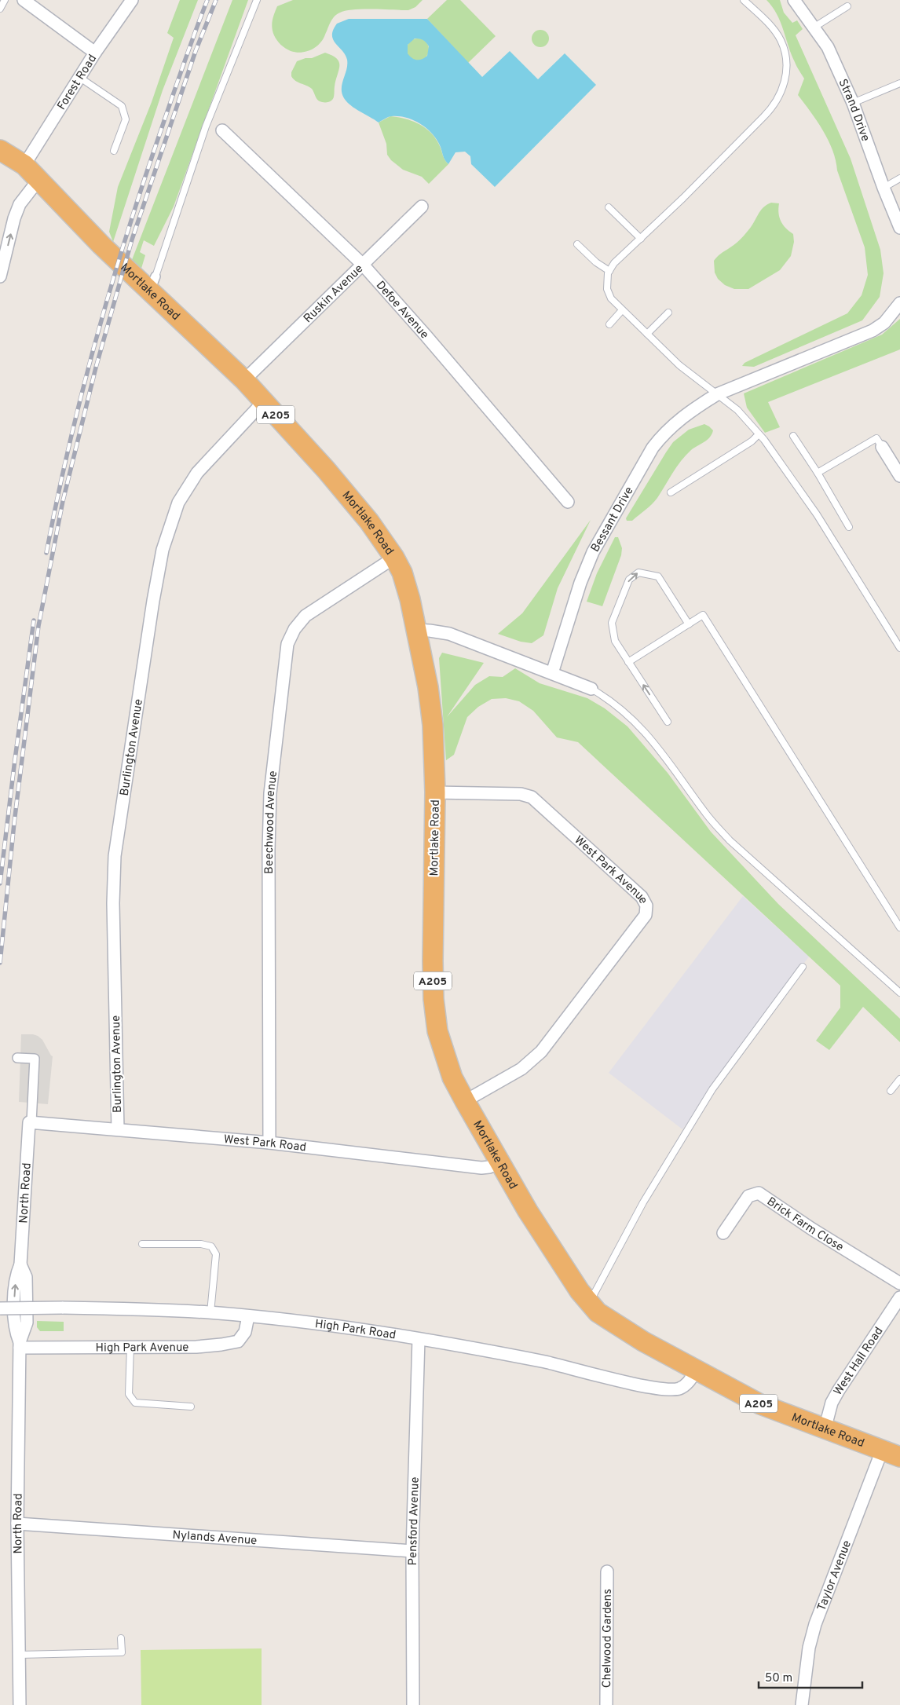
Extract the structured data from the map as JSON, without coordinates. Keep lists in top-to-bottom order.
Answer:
{
  "streets": {
    "highway": ["Mortlake Road", "A205"],
    "street": [
      "Forest Road",
      "Strand Drive",
      "Ruskin Avenue",
      "Defoe Avenue",
      "Bessant Drive",
      "Burlington Avenue",
      "Beechwood Avenue",
      "West Park Avenue",
      "West Park Road",
      "North Road",
      "Brick Farm Close",
      "High Park Road",
      "High Park Avenue",
      "West Hall Road",
      "Pensford Avenue",
      "Nylands Avenue",
      "Taylor Avenue",
      "Chelwood Gardens"
    ]
  },
  "crossings": [
    ["Forest Road", "Mortlake Road"],
    ["Mortlake Road", "Ruskin Avenue"],
    ["Mortlake Road", "Burlington Avenue"],
    ["Mortlake Road", "Beechwood Avenue"],
    ["Mortlake Road", "West Park Avenue"],
    ["Mortlake Road", "West Park Road"],
    ["Mortlake Road", "High Park Road"],
    ["Mortlake Road", "West Hall Road"],
    ["Mortlake Road", "Taylor Avenue"],
    ["Ruskin Avenue", "Defoe Avenue"],
    ["Burlington Avenue", "West Park Road"],
    ["Beechwood Avenue", "West Park Road"],
    ["West Park Road", "North Road"],
    ["North Road", "High Park Avenue"],
    ["North Road", "Nylands Avenue"],
    ["High Park Road", "High Park Avenue"],
    ["High Park Road", "Pensford Avenue"],
    ["Pensford Avenue", "Nylands Avenue"]
  ],
  "scale_bar": "50 m"
}
